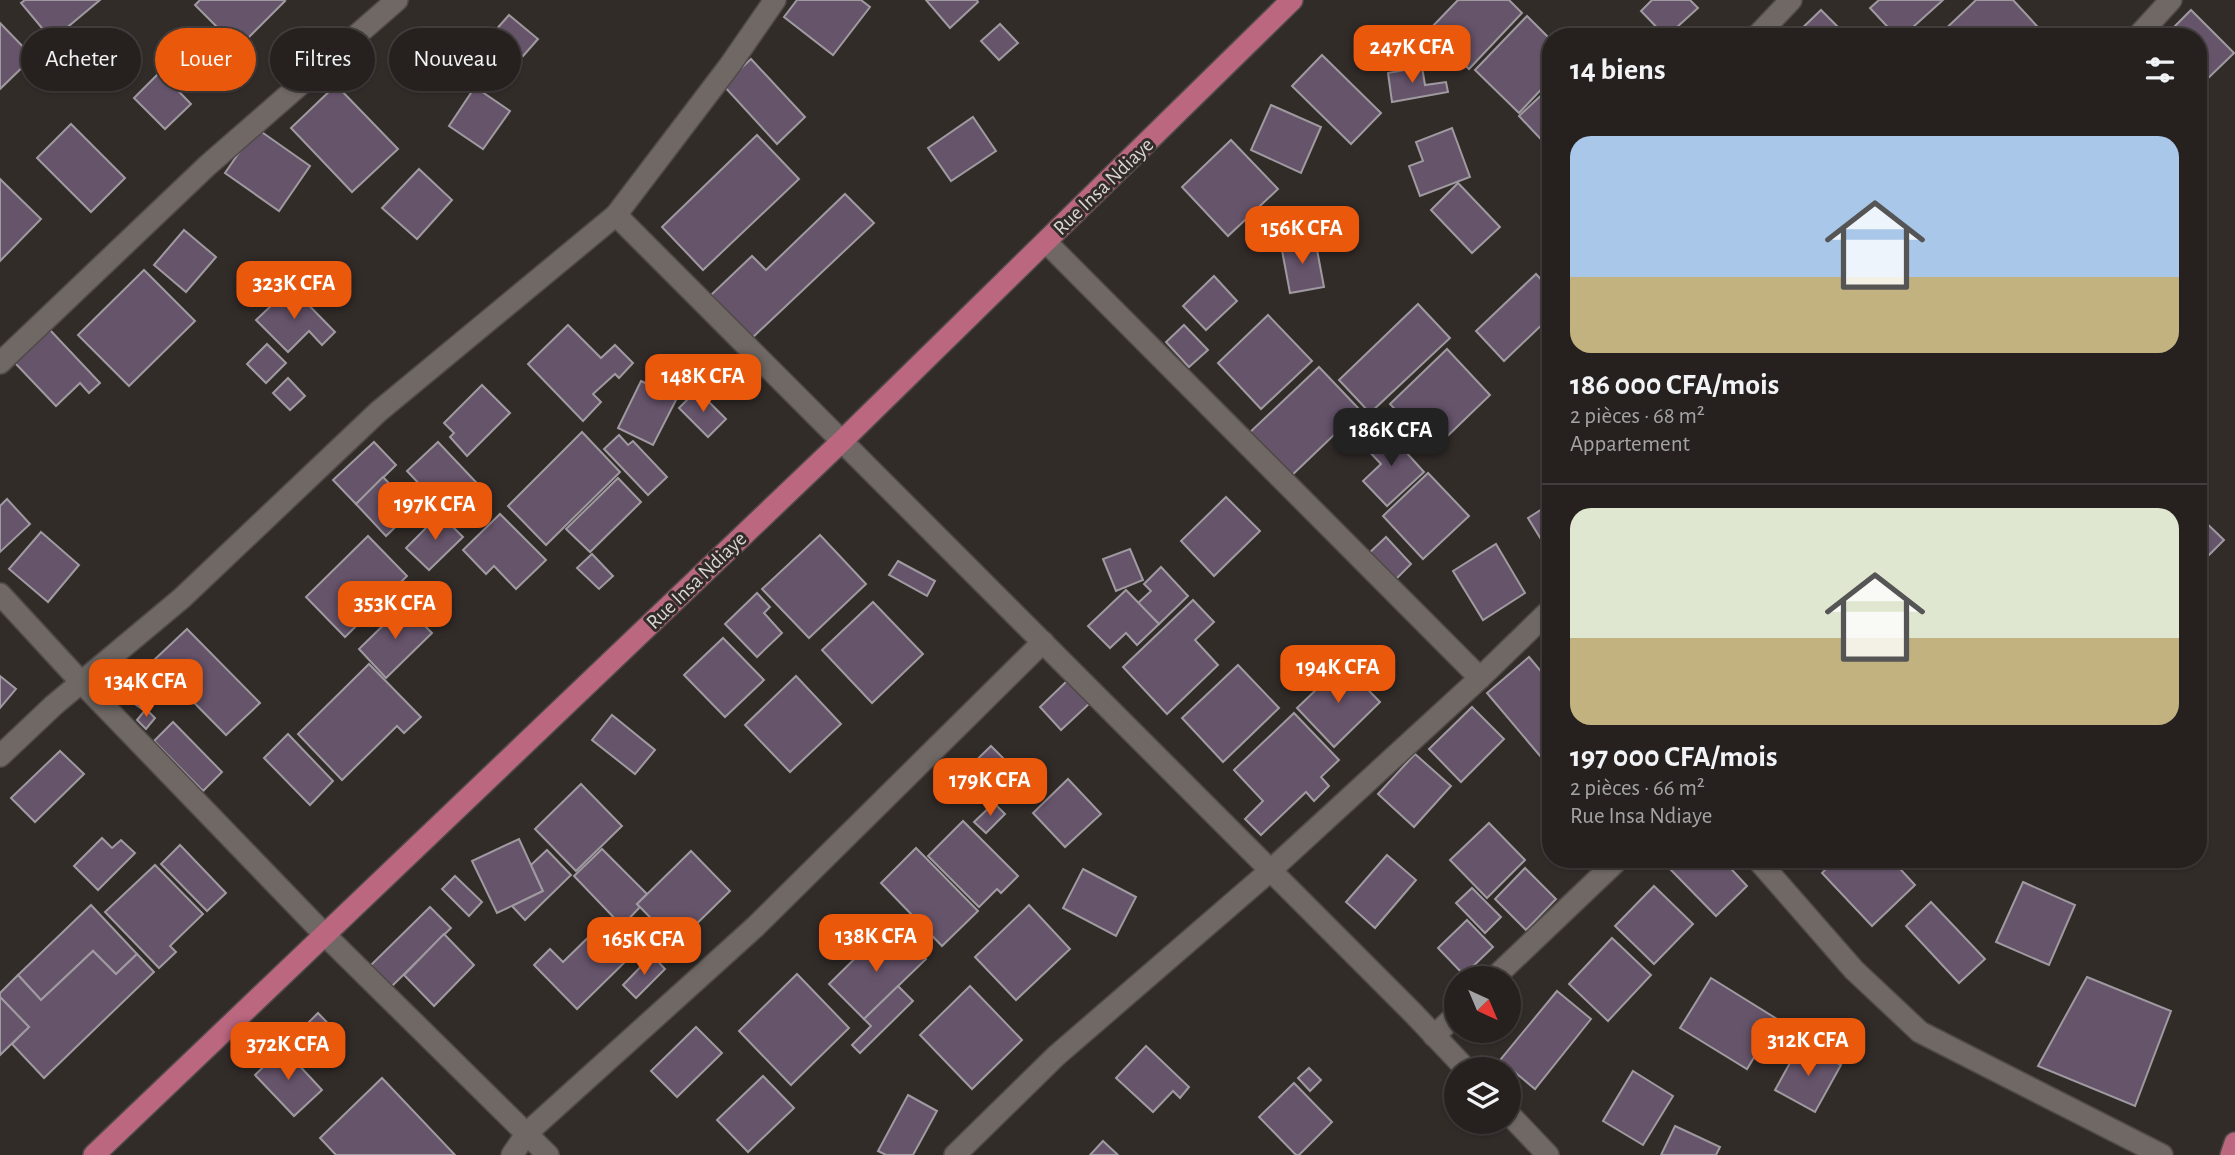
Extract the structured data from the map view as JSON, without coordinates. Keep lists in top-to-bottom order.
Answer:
{
  "streets": {
    "main road": ["Rue Insa Ndiaye"]
  },
  "north": "bottom right",
  "page": {
    "price": [
      "247K CFA",
      "156K CFA",
      "323K CFA",
      "148K CFA",
      "186K CFA",
      "197K CFA",
      "353K CFA",
      "194K CFA",
      "134K CFA",
      "179K CFA",
      "138K CFA",
      "165K CFA",
      "312K CFA",
      "372K CFA"
    ],
    "chip": [
      "Acheter",
      "Louer",
      "Filtres",
      "Nouveau"
    ],
    "heading": "14 biens",
    "list": [
      {
        "name": "186 000 CFA/mois",
        "note": "2 pièces · 68 m² · Appartement"
      },
      {
        "name": "197 000 CFA/mois",
        "note": "2 pièces · 66 m² · Rue Insa Ndiaye"
      }
    ]
  }
}
